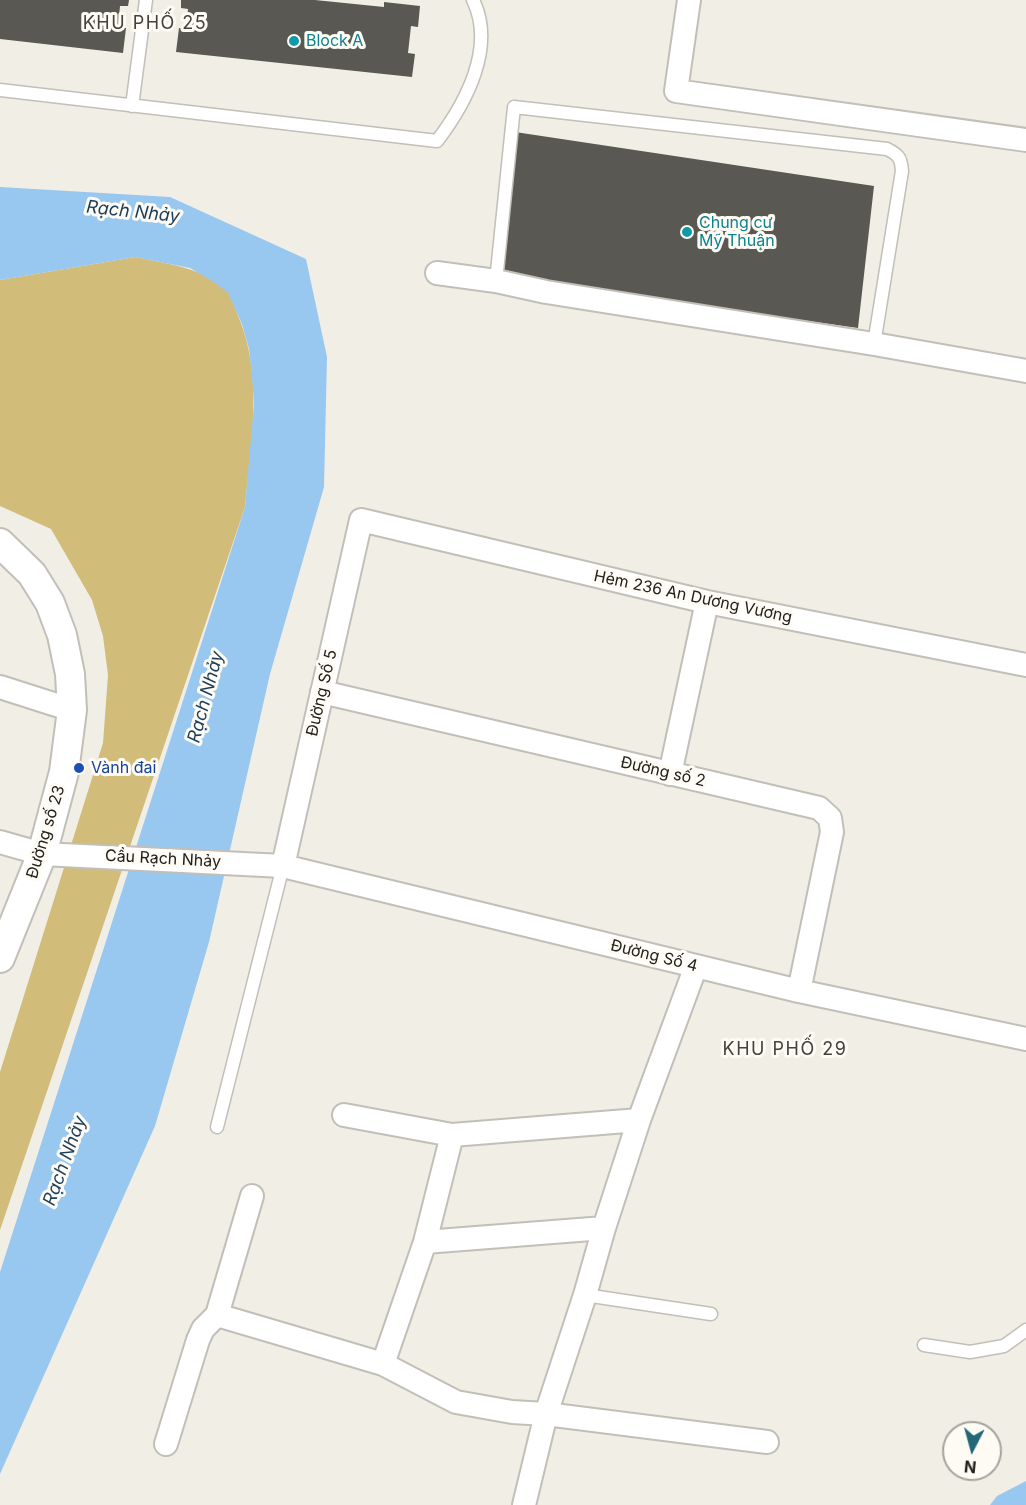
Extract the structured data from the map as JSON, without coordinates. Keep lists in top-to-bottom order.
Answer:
{
  "streets": {
    "street": [
      "Hẻm 236 An Dương Vương",
      "Đường Số 5",
      "Đường số 2",
      "Đường số 23",
      "Cầu Rạch Nhảy",
      "Đường Số 4"
    ]
  },
  "crossings": [
    ["Hẻm 236 An Dương Vương", "Đường Số 5"],
    ["Đường Số 5", "Đường số 2"],
    ["Đường Số 5", "Cầu Rạch Nhảy"],
    ["Đường Số 5", "Đường Số 4"],
    ["Đường số 2", "Đường Số 4"],
    ["Đường số 23", "Cầu Rạch Nhảy"],
    ["Cầu Rạch Nhảy", "Đường Số 4"]
  ],
  "districts": ["KHU PHỐ 25", "KHU PHỐ 29"],
  "water": ["Rạch Nhảy"],
  "places": ["Block A", "Chung cư Mỹ Thuận", "Vành đai"],
  "north": "bottom"
}
